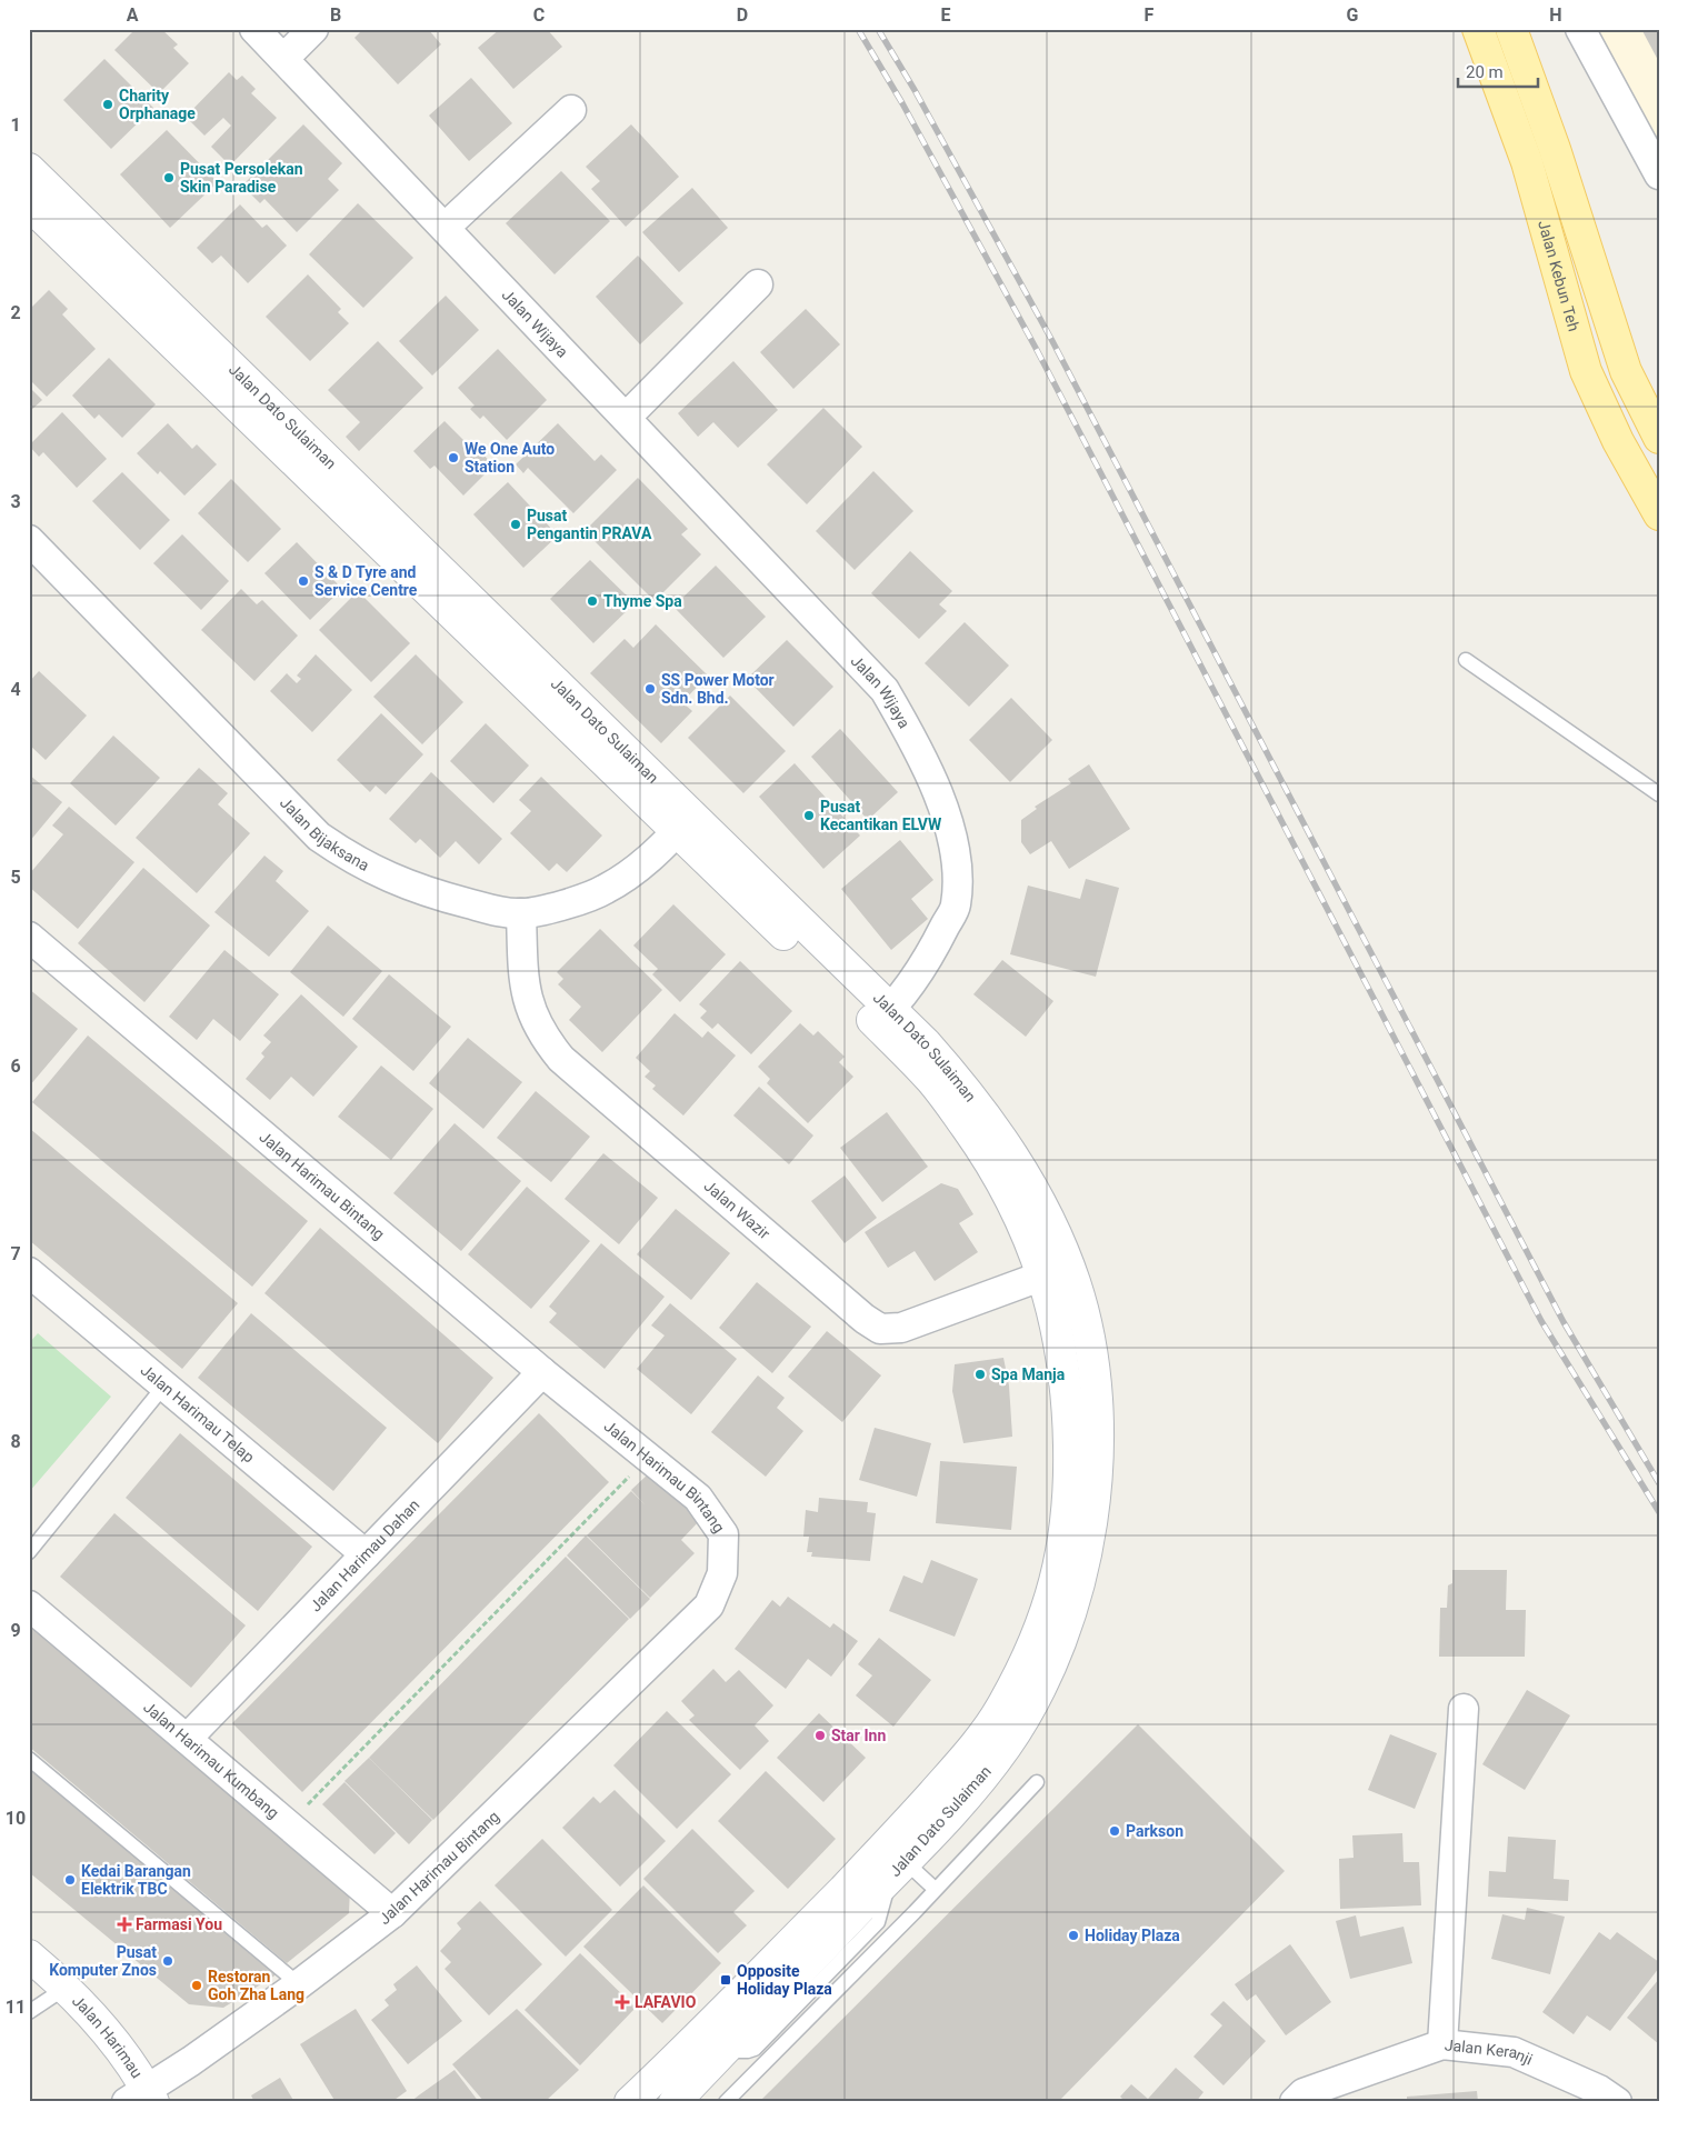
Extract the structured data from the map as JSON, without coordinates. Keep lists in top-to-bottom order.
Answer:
{
  "streets": {
    "main road": ["Jalan Kebun Teh"],
    "street": [
      "Jalan Wijaya",
      "Jalan Dato Sulaiman",
      "Jalan Bijaksana",
      "Jalan Harimau Bintang",
      "Jalan Wazir",
      "Jalan Harimau Telap",
      "Jalan Harimau Dahan",
      "Jalan Harimau Kumbang",
      "Jalan Harimau",
      "Jalan Keranji"
    ]
  },
  "crossings": [
    ["Jalan Wijaya", "Jalan Dato Sulaiman"],
    ["Jalan Dato Sulaiman", "Jalan Bijaksana"],
    ["Jalan Dato Sulaiman", "Jalan Wazir"],
    ["Jalan Bijaksana", "Jalan Wazir"],
    ["Jalan Harimau Bintang", "Jalan Harimau Dahan"],
    ["Jalan Harimau Bintang", "Jalan Harimau Kumbang"],
    ["Jalan Harimau Bintang", "Jalan Harimau"],
    ["Jalan Harimau Telap", "Jalan Harimau Dahan"],
    ["Jalan Harimau Dahan", "Jalan Harimau Kumbang"]
  ],
  "places": {
    "other": [
      "Charity Orphanage",
      "Pusat Persolekan Skin Paradise",
      "We One Auto Station",
      "Pusat Pengantin PRAVA",
      "S & D Tyre and Service Centre",
      "Thyme Spa",
      "SS Power Motor Sdn. Bhd.",
      "Pusat Kecantikan ELVW",
      "Spa Manja",
      "Star Inn",
      "Parkson",
      "Kedai Barangan Elektrik TBC",
      "Holiday Plaza",
      "Pusat Komputer Znos",
      "Restoran Goh Zha Lang"
    ],
    "health": ["Farmasi You", "LAFAVIO"],
    "transit": ["Opposite Holiday Plaza"]
  },
  "scale_bar": "20 m",
  "grid": {
    "columns": [
      "A",
      "B",
      "C",
      "D",
      "E",
      "F",
      "G",
      "H"
    ],
    "rows": [
      "1",
      "2",
      "3",
      "4",
      "5",
      "6",
      "7",
      "8",
      "9",
      "10",
      "11"
    ]
  }
}
